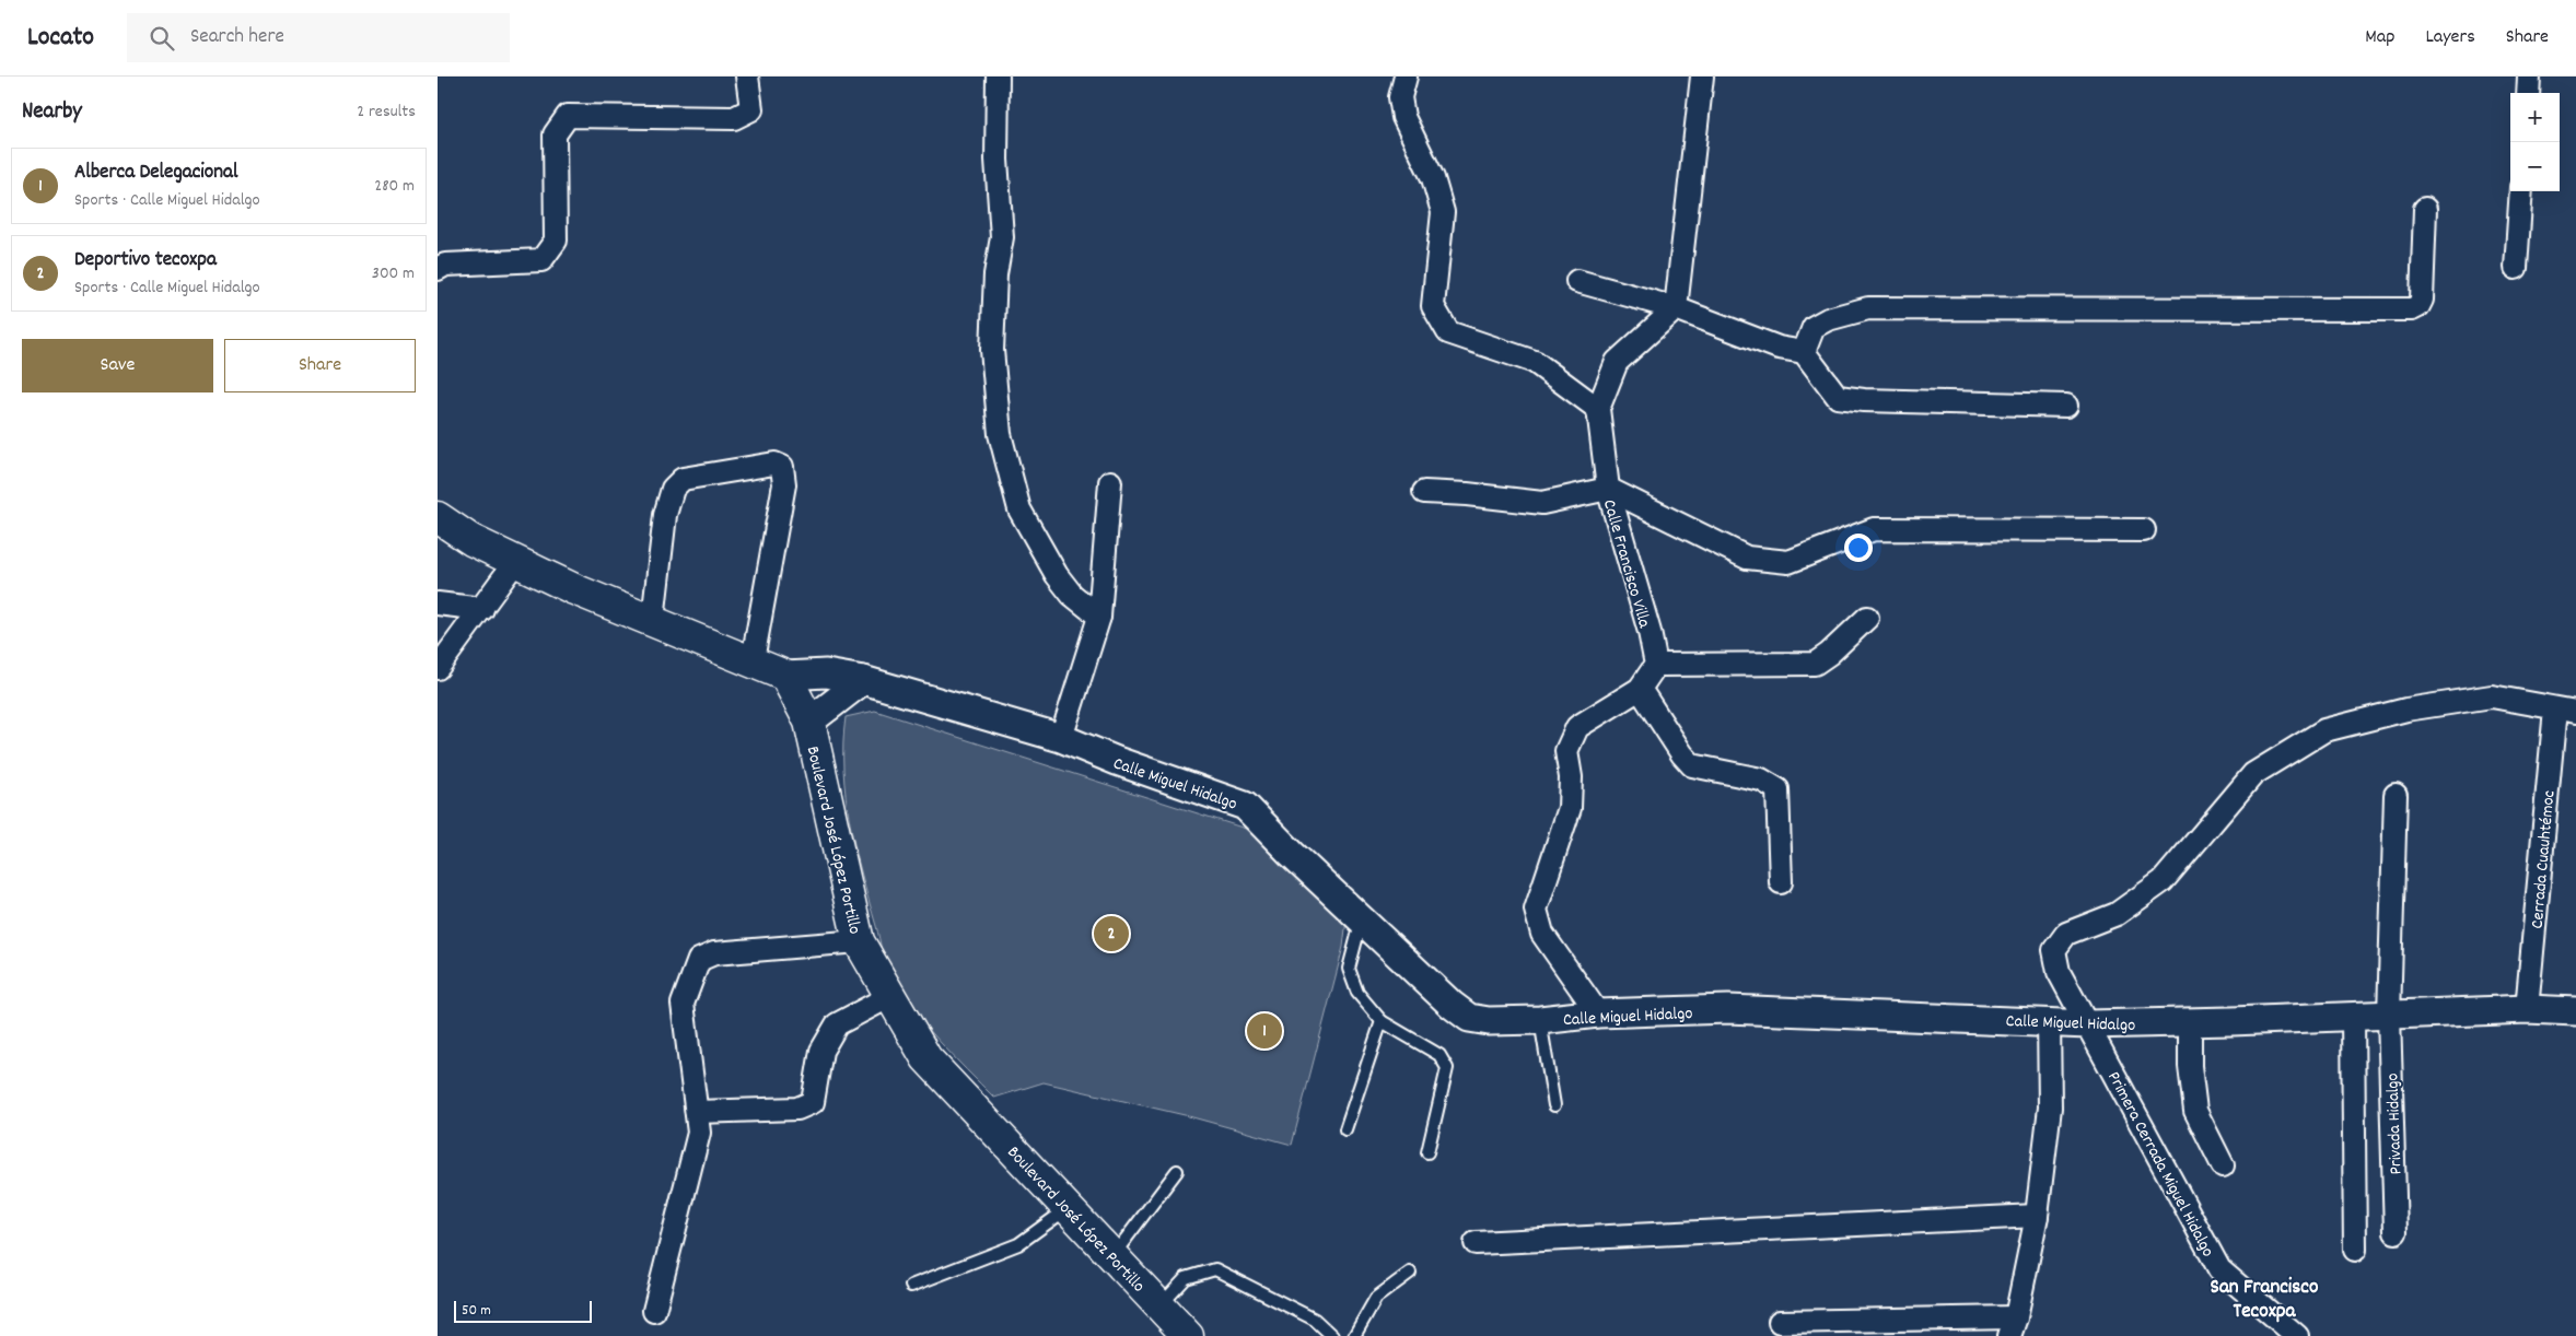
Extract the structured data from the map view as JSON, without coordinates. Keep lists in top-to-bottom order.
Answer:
{
  "streets": {
    "main road": ["Boulevard José López Portillo"],
    "street": [
      "Calle Francisco Villa",
      "Calle Miguel Hidalgo",
      "Cerrada Cuauhtémoc",
      "Privada Hidalgo",
      "Primera Cerrada Miguel Hidalgo"
    ]
  },
  "crossings": [
    ["Calle Miguel Hidalgo", "Boulevard José López Portillo"],
    ["Calle Miguel Hidalgo", "Cerrada Cuauhtémoc"],
    ["Calle Miguel Hidalgo", "Privada Hidalgo"],
    ["Calle Miguel Hidalgo", "Primera Cerrada Miguel Hidalgo"],
    ["Cerrada Cuauhtémoc", "Primera Cerrada Miguel Hidalgo"]
  ],
  "districts": ["San Francisco Tecoxpa"],
  "scale_bar": "50 m",
  "page": {
    "header": "Locato",
    "search": "Search here",
    "nav": ["Map", "Layers", "Share"],
    "heading": ["Nearby", "2 results"],
    "map_buttons": ["+", "−"],
    "list": [
      {
        "mark": "1",
        "name": "Alberca Delegacional",
        "note": "Sports · Calle Miguel Hidalgo",
        "value": "280 m"
      },
      {
        "mark": "2",
        "name": "Deportivo tecoxpa",
        "note": "Sports · Calle Miguel Hidalgo",
        "value": "300 m"
      }
    ],
    "buttons": ["Save", "Share"],
    "pins": ["2", "1"],
    "scale": "50 m"
  }
}
